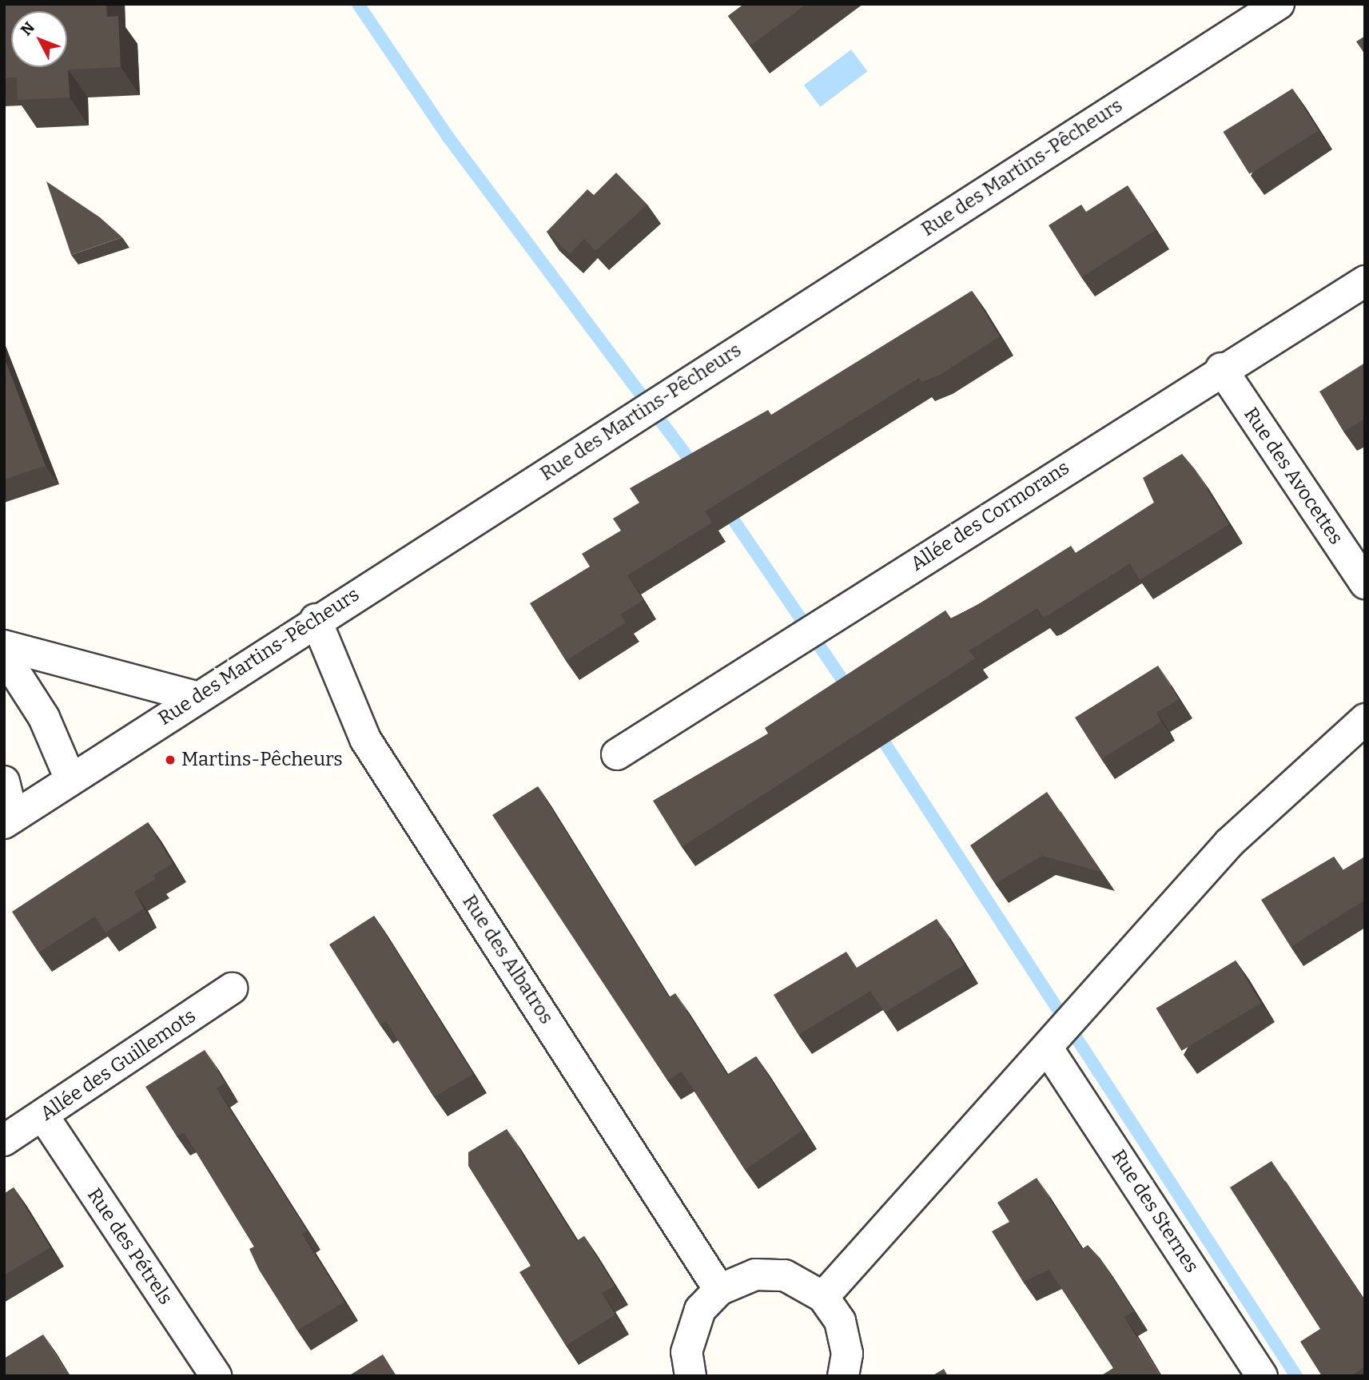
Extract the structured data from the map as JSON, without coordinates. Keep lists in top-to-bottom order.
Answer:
{
  "streets": {
    "street": [
      "Rue des Martins-Pêcheurs",
      "Rue des Avocettes",
      "Allée des Cormorans",
      "Rue des Albatros",
      "Allée des Guillemots",
      "Rue des Sternes",
      "Rue des Pétrels"
    ]
  },
  "crossings": [
    ["Rue des Martins-Pêcheurs", "Rue des Albatros"],
    ["Rue des Avocettes", "Allée des Cormorans"],
    ["Allée des Guillemots", "Rue des Pétrels"]
  ],
  "places": ["Martins-Pêcheurs"],
  "north": "top left"
}
